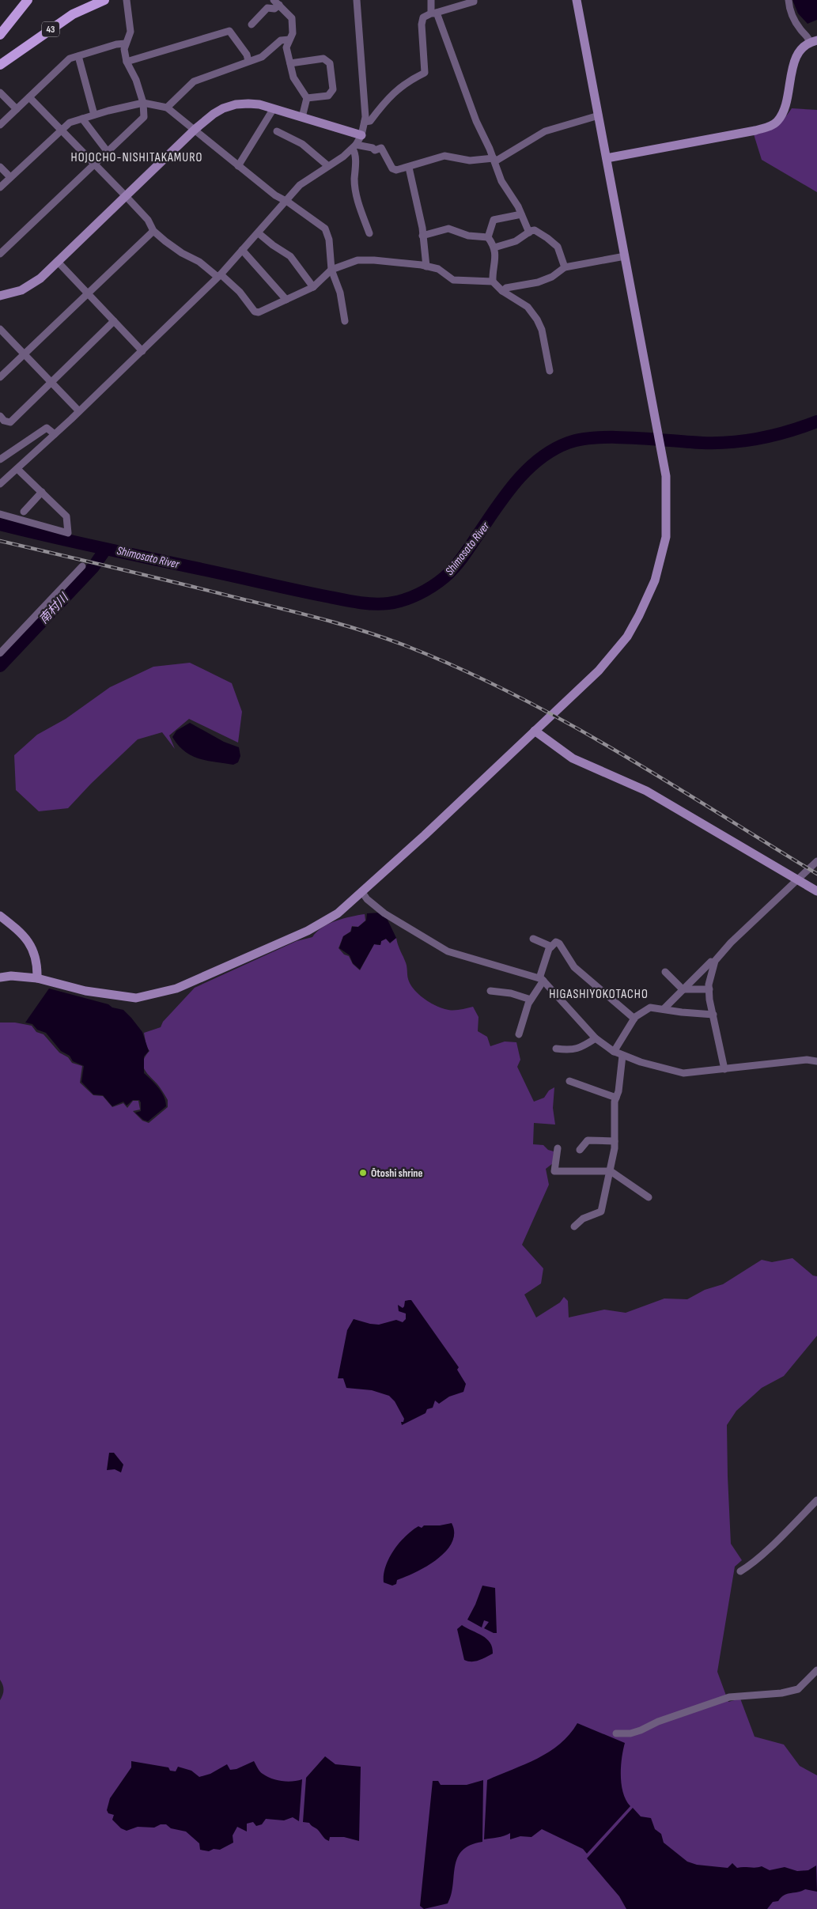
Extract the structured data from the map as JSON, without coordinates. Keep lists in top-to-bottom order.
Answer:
{
  "streets": {
    "main road": ["43"]
  },
  "districts": ["HOJOCHO-NISHITAKAMURO", "HIGASHIYOKOTACHO"],
  "water": ["Shimosato River", "南村川"],
  "places": ["Ōtoshi shrine"]
}
